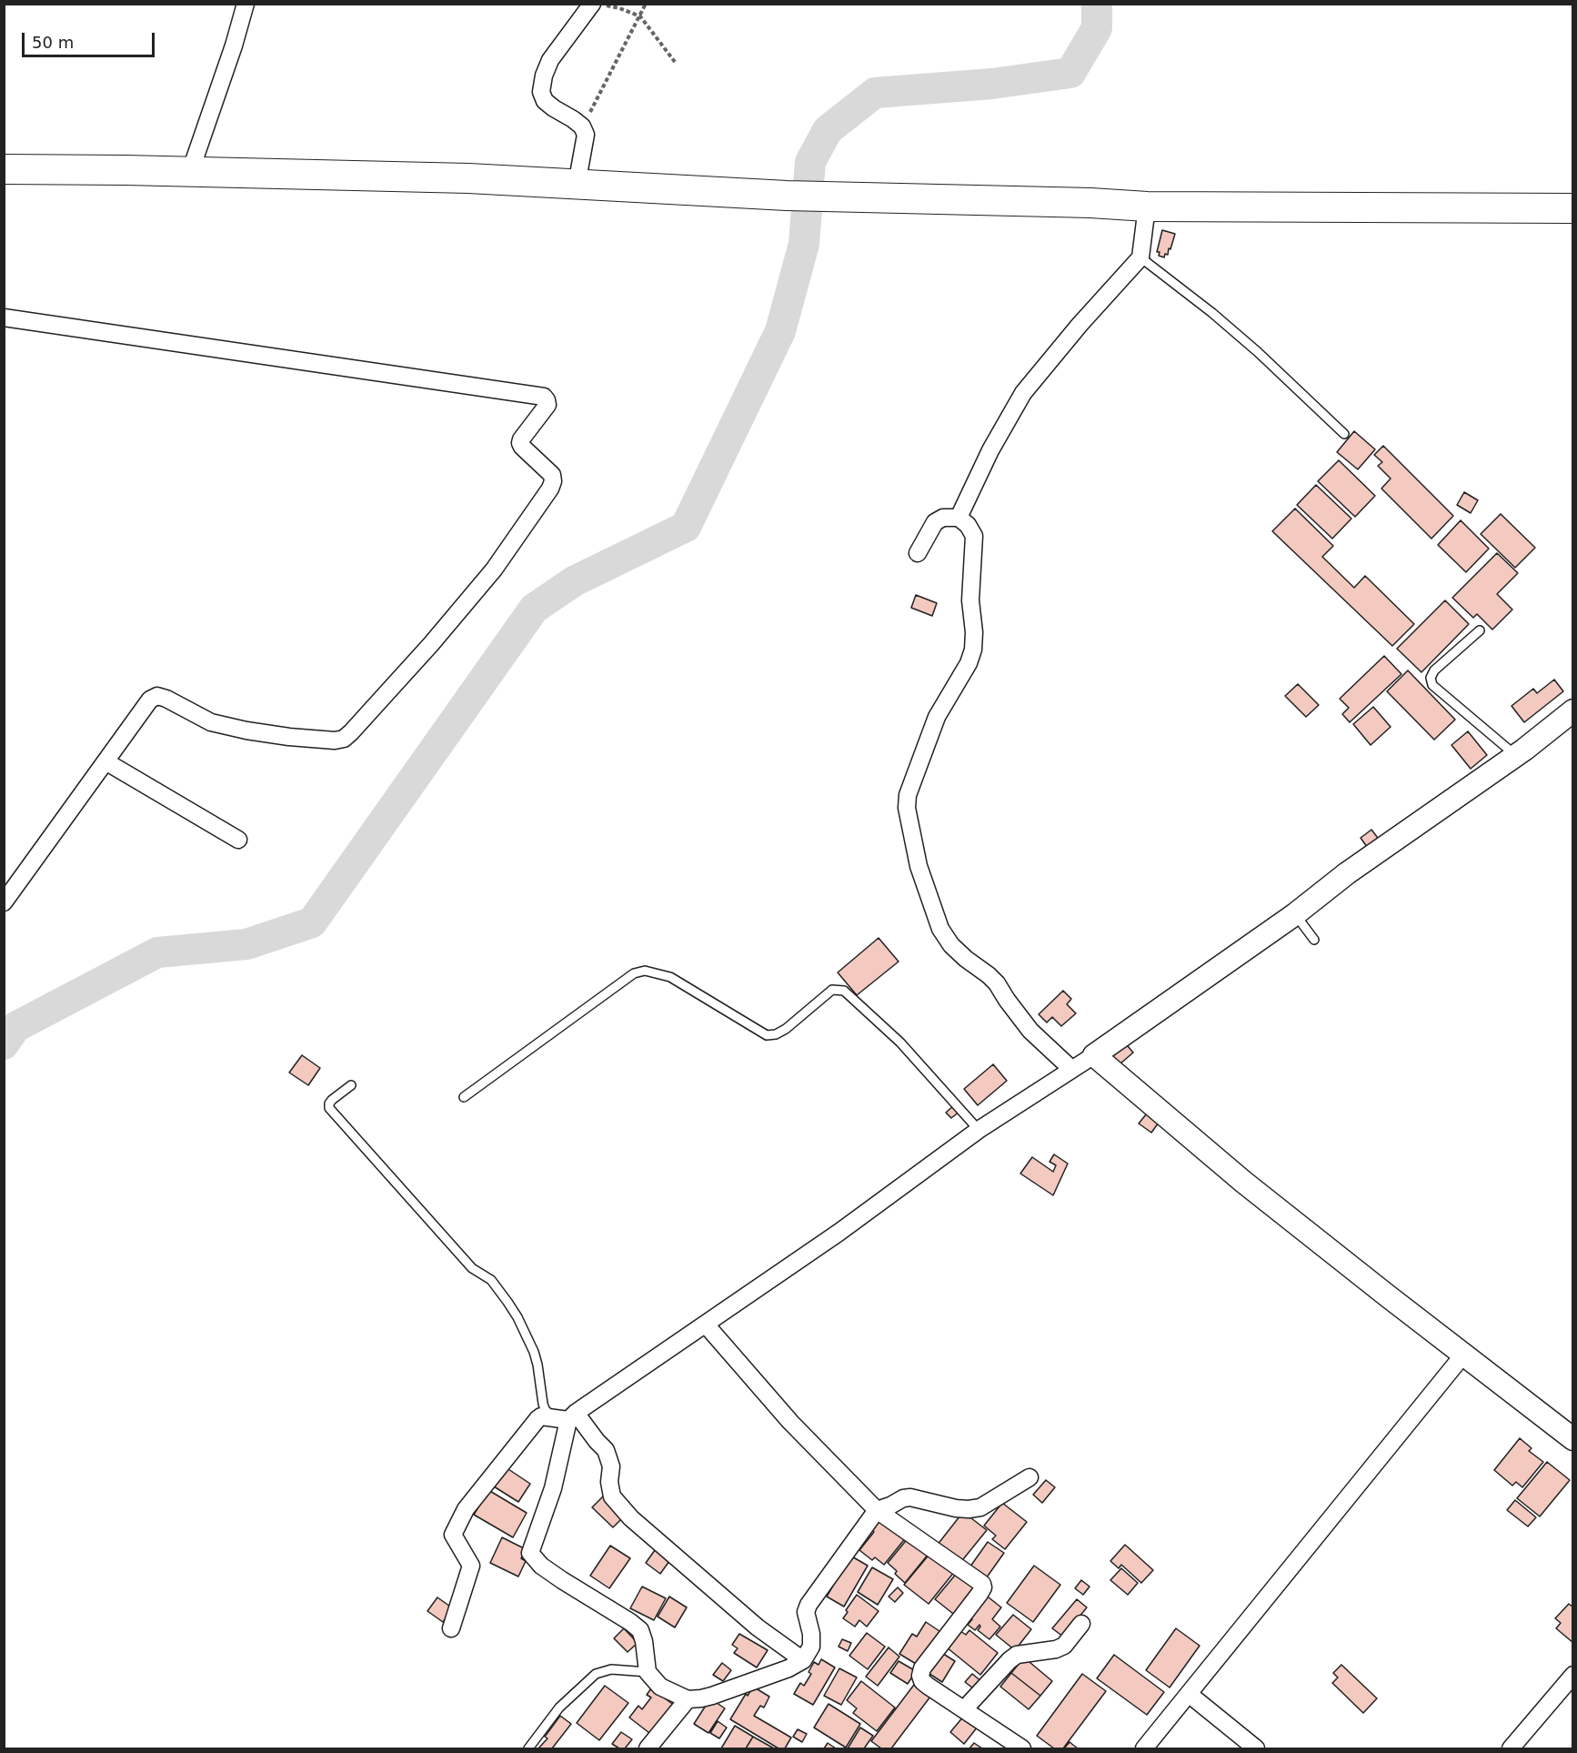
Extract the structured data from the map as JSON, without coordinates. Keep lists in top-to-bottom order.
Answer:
{
  "scale_bar": "50 m"
}
